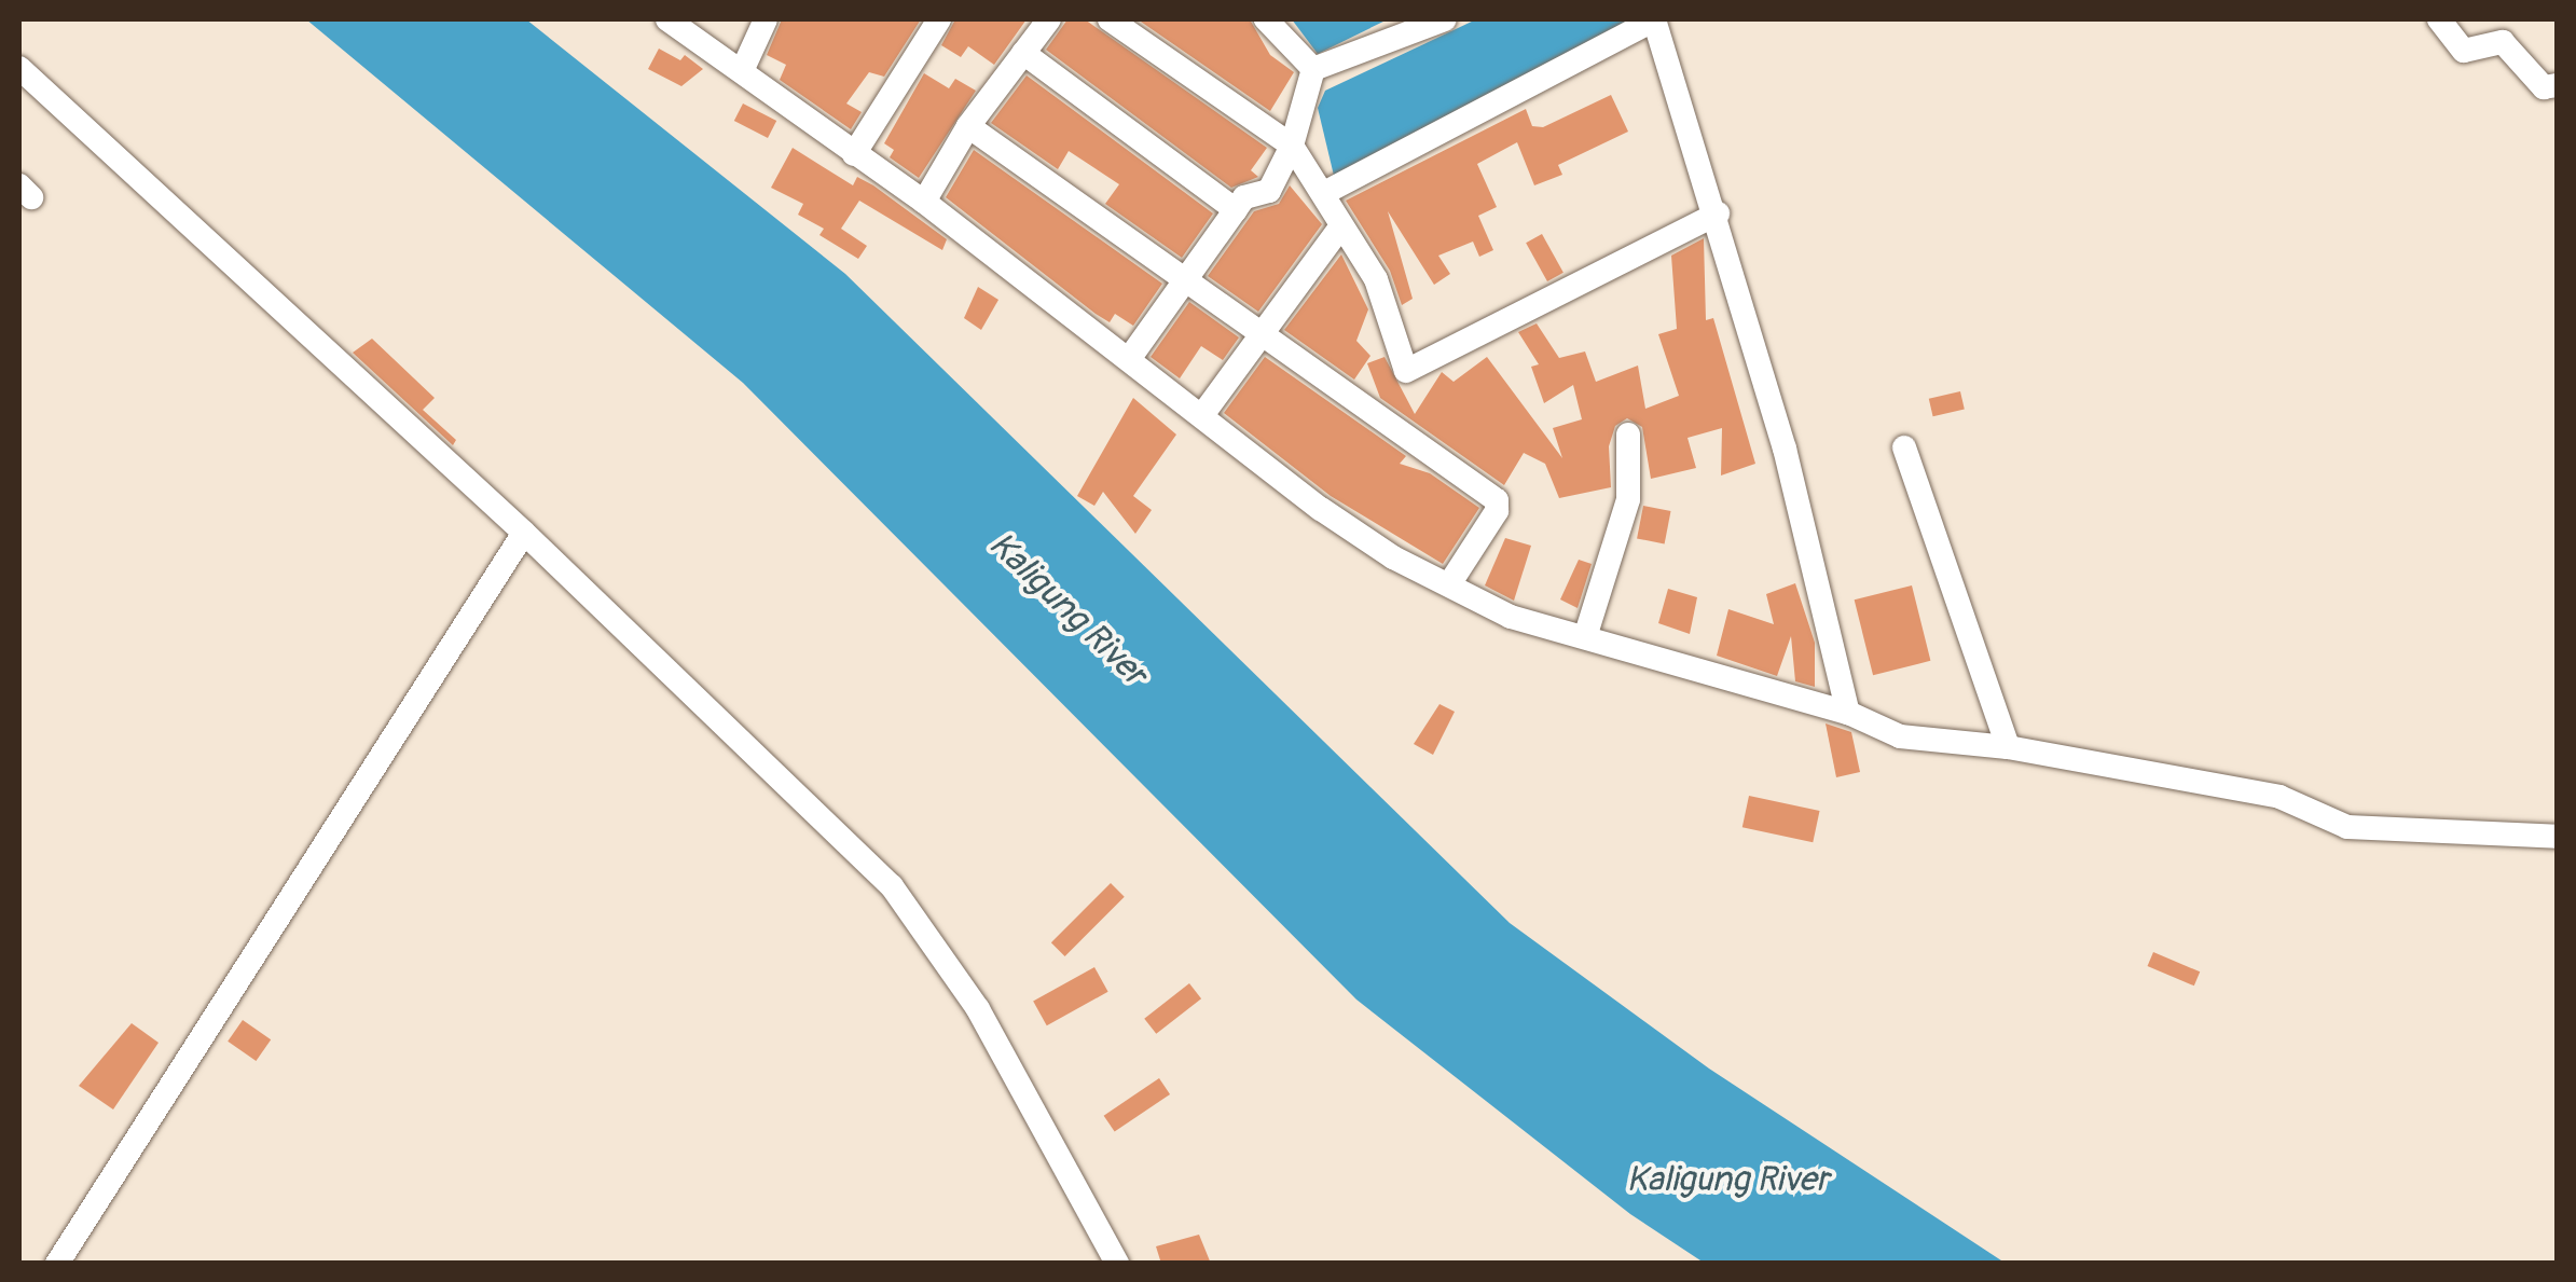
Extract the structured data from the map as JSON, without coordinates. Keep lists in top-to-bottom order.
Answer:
{
  "water": ["Kaligung River"]
}
